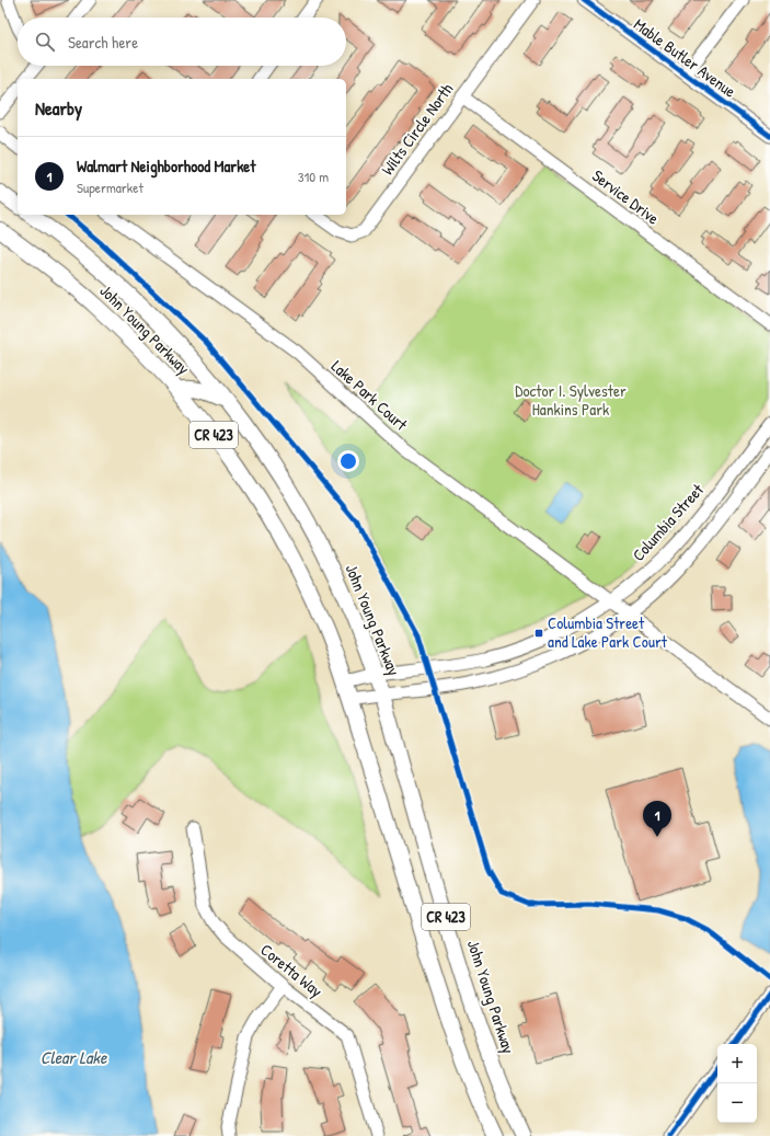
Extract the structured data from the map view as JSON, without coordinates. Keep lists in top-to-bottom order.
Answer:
{
  "streets": {
    "main road": ["John Young Parkway", "CR 423"],
    "street": [
      "Mable Butler Avenue",
      "Wilts Circle North",
      "Service Drive",
      "Lake Park Court",
      "Columbia Street",
      "Coretta Way"
    ]
  },
  "crossings": [
    ["Wilts Circle North", "Service Drive"],
    ["John Young Parkway", "Columbia Street"],
    ["Lake Park Court", "Columbia Street"]
  ],
  "water": ["Clear Lake"],
  "parks": ["Doctor I. Sylvester Hankins Park"],
  "places": {
    "transit": ["Columbia Street and Lake Park Court"]
  },
  "page": {
    "search": "Search here",
    "heading": "Nearby",
    "list": [
      {
        "mark": "1",
        "name": "Walmart Neighborhood Market",
        "note": "Supermarket",
        "value": "310 m"
      }
    ],
    "pins": "1",
    "map_buttons": ["+", "−"]
  }
}
